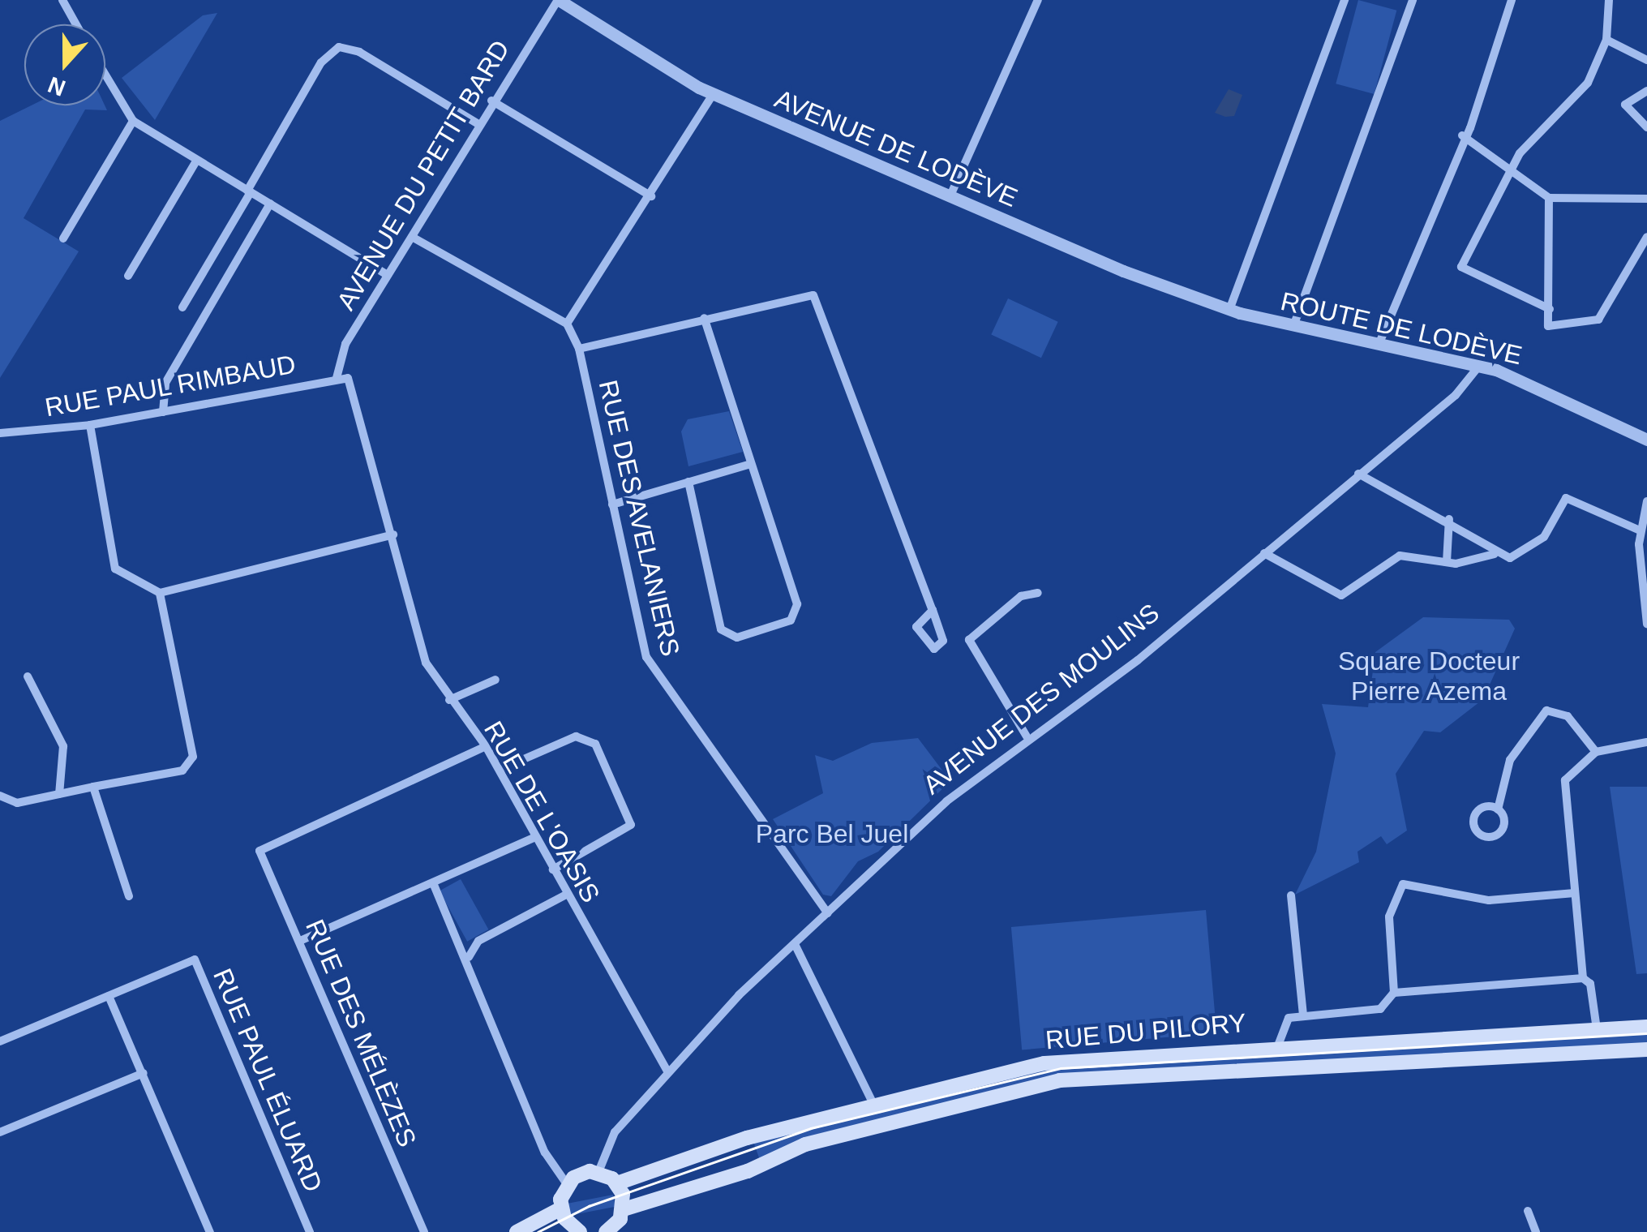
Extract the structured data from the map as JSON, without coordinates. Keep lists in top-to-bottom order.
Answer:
{
  "streets": {
    "main road": ["RUE DU PILORY"],
    "street": [
      "AVENUE DE LODÈVE",
      "AVENUE DU PETIT BARD",
      "ROUTE DE LODÈVE",
      "RUE PAUL RIMBAUD",
      "RUE DES AVELANIERS",
      "AVENUE DES MOULINS",
      "RUE DE L'OASIS",
      "RUE DES MÉLÈZES",
      "RUE PAUL ÉLUARD"
    ]
  },
  "crossings": [
    ["AVENUE DE LODÈVE", "AVENUE DU PETIT BARD"],
    ["AVENUE DE LODÈVE", "ROUTE DE LODÈVE"],
    ["AVENUE DU PETIT BARD", "RUE PAUL RIMBAUD"],
    ["ROUTE DE LODÈVE", "AVENUE DES MOULINS"],
    ["RUE PAUL RIMBAUD", "RUE DE L'OASIS"],
    ["RUE DES AVELANIERS", "AVENUE DES MOULINS"],
    ["AVENUE DES MOULINS", "RUE DE L'OASIS"],
    ["RUE DE L'OASIS", "RUE DES MÉLÈZES"]
  ],
  "parks": ["Square Docteur Pierre Azema", "Parc Bel Juel"],
  "north": "bottom"
}
